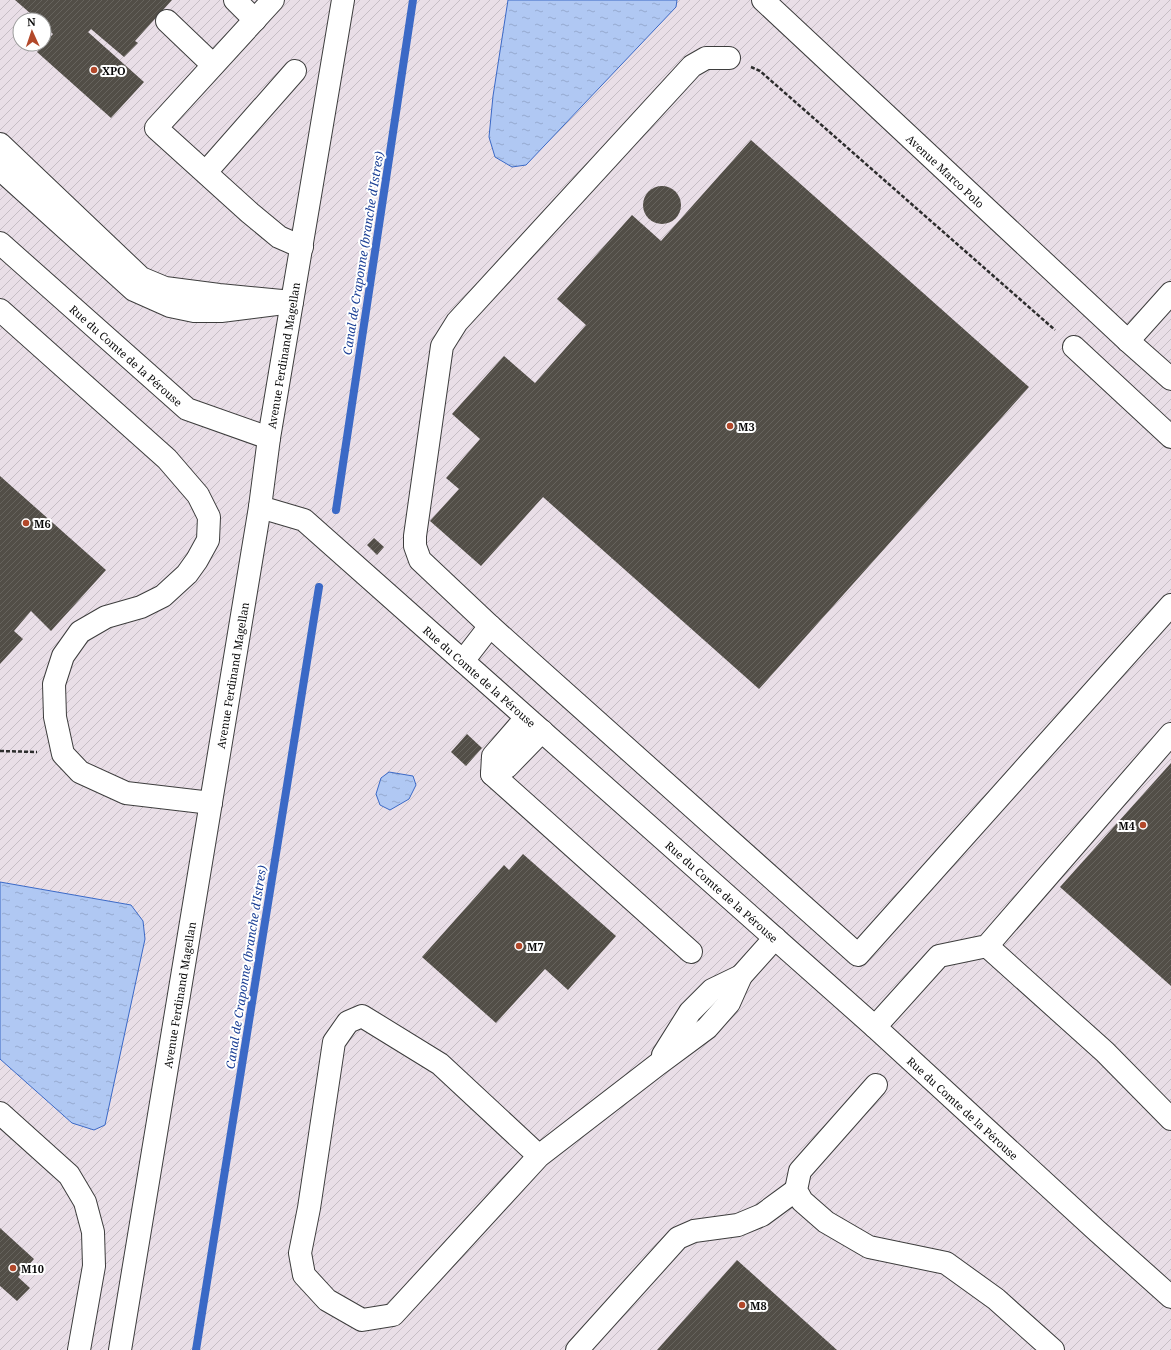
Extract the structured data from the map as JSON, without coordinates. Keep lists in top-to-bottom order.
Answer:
{
  "streets": {
    "street": ["Avenue Marco Polo", "Rue du Comte de la Pérouse", "Avenue Ferdinand Magellan"]
  },
  "crossings": [
    ["Rue du Comte de la Pérouse", "Avenue Ferdinand Magellan"]
  ],
  "water": ["Canal de Craponne (branche d'Istres)"],
  "places": [
    "XPO",
    "M3",
    "M6",
    "M4",
    "M7",
    "M10",
    "M8"
  ],
  "north": "top"
}
